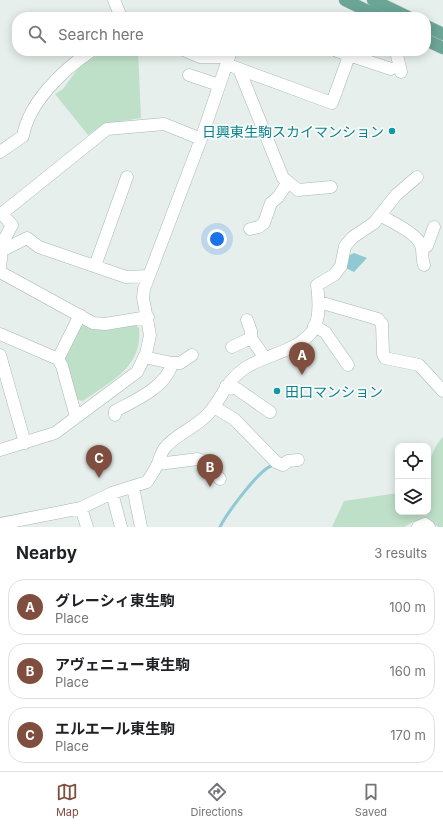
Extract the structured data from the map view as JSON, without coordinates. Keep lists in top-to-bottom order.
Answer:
{
  "places": ["日興東生駒スカイマンション", "田口マンション"],
  "page": {
    "search": "Search here",
    "pins": ["A", "C", "B"],
    "heading": ["Nearby", "3 results"],
    "list": [
      {
        "mark": "A",
        "name": "グレーシィ東生駒",
        "note": "Place",
        "value": "100 m"
      },
      {
        "mark": "B",
        "name": "アヴェニュー東生駒",
        "note": "Place",
        "value": "160 m"
      },
      {
        "mark": "C",
        "name": "エルエール東生駒",
        "note": "Place",
        "value": "170 m"
      }
    ],
    "nav": ["Map", "Directions", "Saved"]
  }
}
